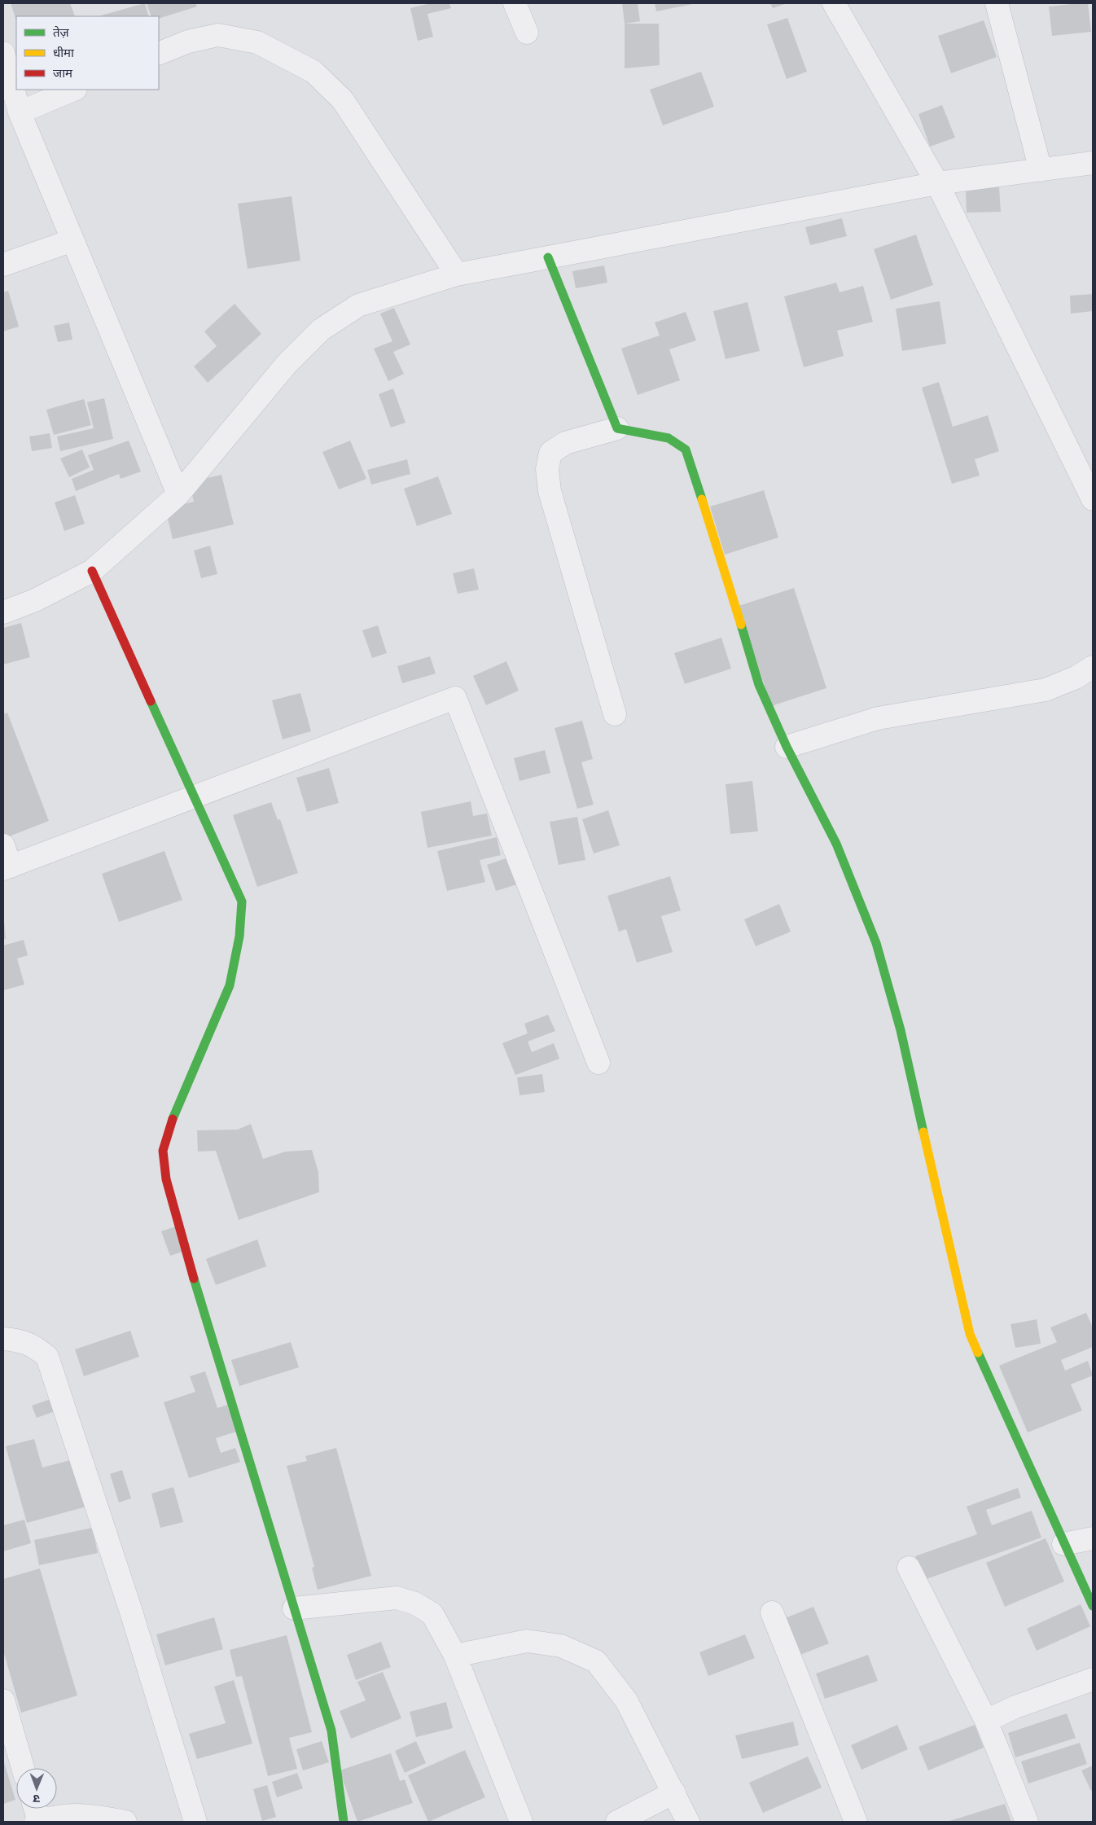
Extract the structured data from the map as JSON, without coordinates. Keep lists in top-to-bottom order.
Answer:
{
  "legend": ["तेज़", "धीमा", "जाम"],
  "north": "bottom"
}
